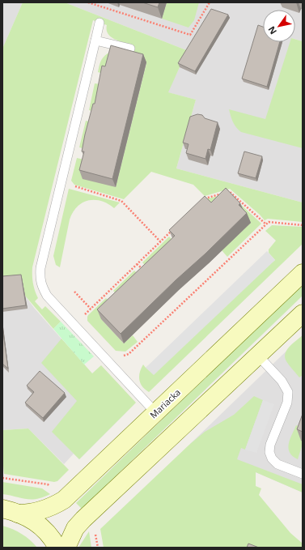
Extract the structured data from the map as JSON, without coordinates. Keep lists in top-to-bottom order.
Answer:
{
  "streets": {
    "main road": ["Mariacka"]
  },
  "north": "bottom left"
}
